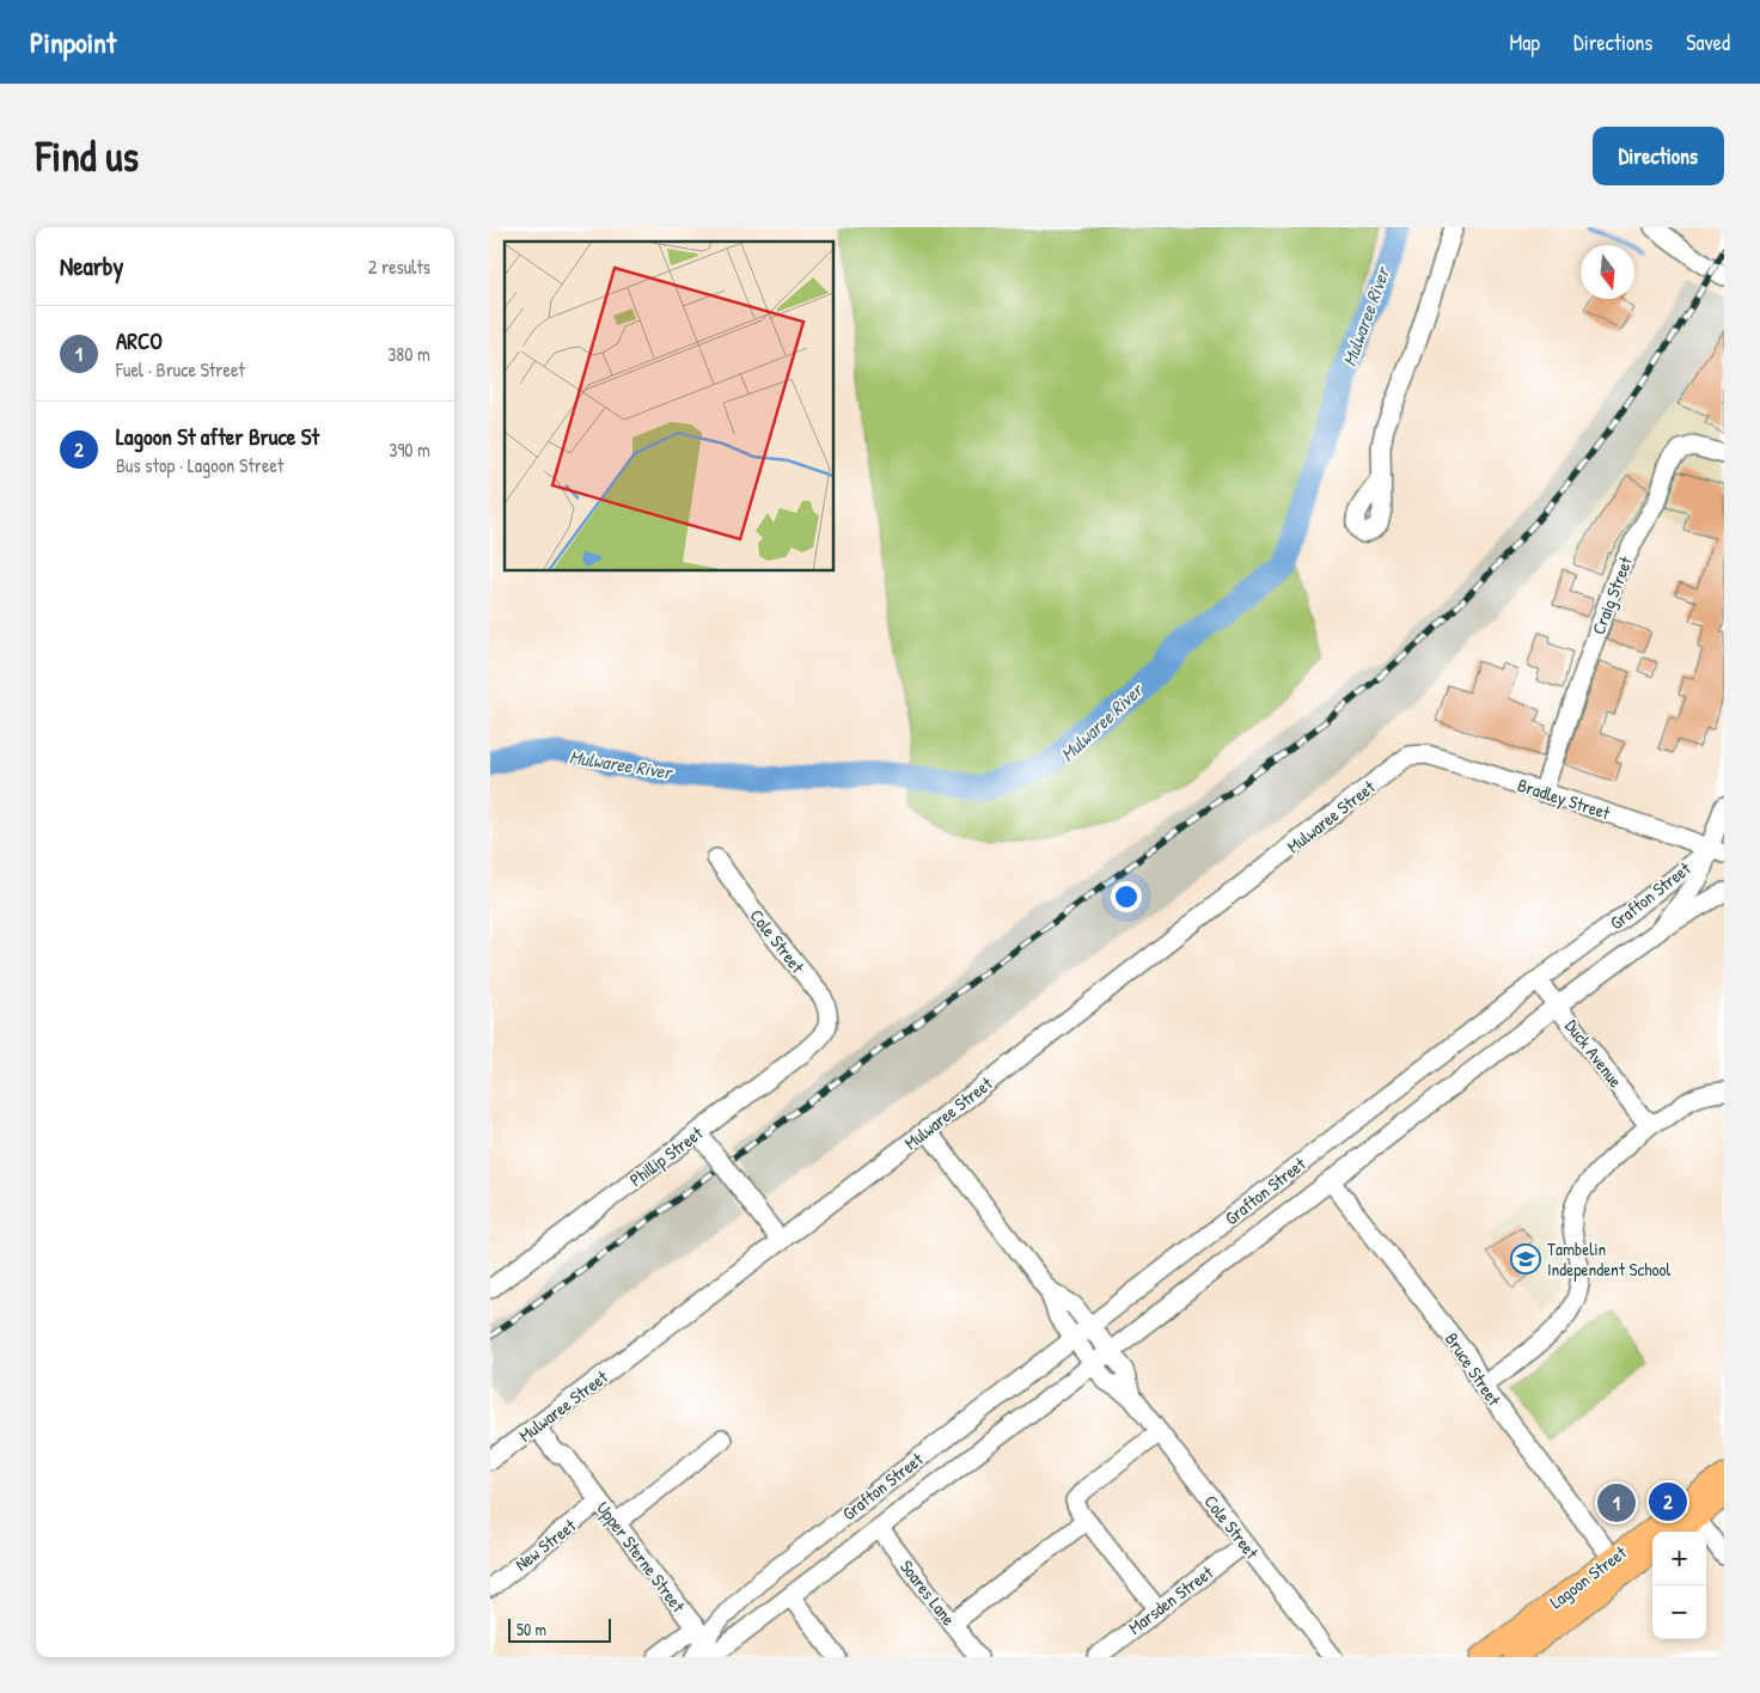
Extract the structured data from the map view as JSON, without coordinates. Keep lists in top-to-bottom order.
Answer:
{
  "streets": {
    "main road": ["Lagoon Street"],
    "street": [
      "Craig Street",
      "Bradley Street",
      "Mulwaree Street",
      "Grafton Street",
      "Cole Street",
      "Duck Avenue",
      "Phillip Street",
      "Bruce Street",
      "New Street",
      "Upper Sterne Street",
      "Soares Lane",
      "Marsden Street"
    ]
  },
  "crossings": [
    ["Craig Street", "Bradley Street"],
    ["Bradley Street", "Mulwaree Street"],
    ["Bradley Street", "Grafton Street"],
    ["Mulwaree Street", "Cole Street"],
    ["Mulwaree Street", "Upper Sterne Street"],
    ["Grafton Street", "Cole Street"],
    ["Grafton Street", "Duck Avenue"],
    ["Grafton Street", "Bruce Street"],
    ["Grafton Street", "Upper Sterne Street"],
    ["Grafton Street", "Soares Lane"],
    ["Cole Street", "Phillip Street"],
    ["Cole Street", "Marsden Street"],
    ["Bruce Street", "Lagoon Street"],
    ["New Street", "Upper Sterne Street"]
  ],
  "water": ["Mulwaree River"],
  "places": {
    "school or university": ["Tambelin Independent School"]
  },
  "scale_bar": "50 m",
  "north": "bottom",
  "page": {
    "header": "Pinpoint",
    "nav": ["Map", "Directions", "Saved"],
    "buttons": "Directions",
    "title": "Find us",
    "heading": ["Nearby", "2 results"],
    "list": [
      {
        "mark": "1",
        "name": "ARCO",
        "note": "Fuel · Bruce Street",
        "value": "380 m"
      },
      {
        "mark": "2",
        "name": "Lagoon St after Bruce St",
        "note": "Bus stop · Lagoon Street",
        "value": "390 m"
      }
    ],
    "pins": ["2", "1"],
    "map_buttons": ["+", "−"],
    "scale": "50 m"
  }
}
